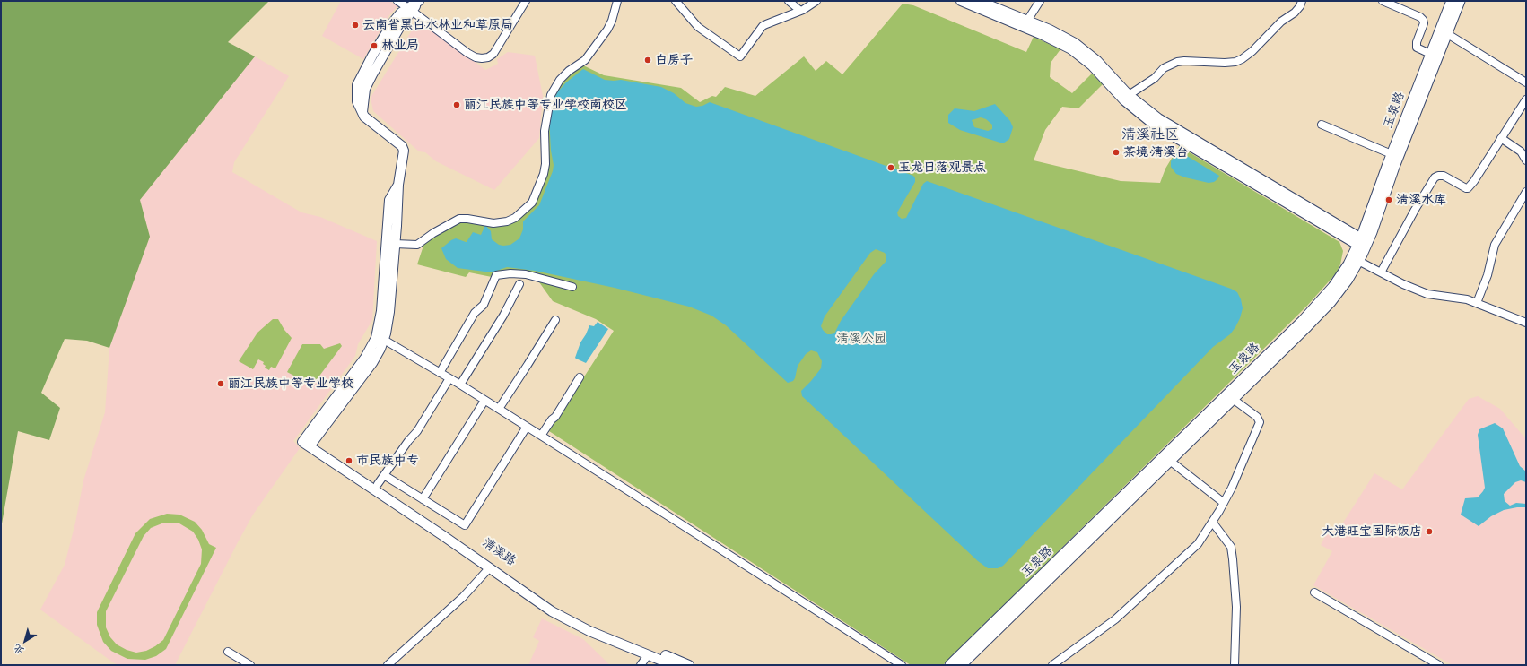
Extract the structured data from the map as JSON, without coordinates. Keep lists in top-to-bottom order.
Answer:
{
  "streets": {
    "main road": ["玉泉路"],
    "street": ["清溪路"]
  },
  "districts": ["清溪社区"],
  "parks": ["清溪公园"],
  "places": [
    "云南省黑白水林业和草原局",
    "林业局",
    "白房子",
    "丽江民族中等专业学校南校区",
    "茶境·清溪台",
    "玉龙日落观景点",
    "清溪水库",
    "丽江民族中等专业学校",
    "市民族中专",
    "大港旺宝国际饭店"
  ],
  "north": "bottom left"
}
